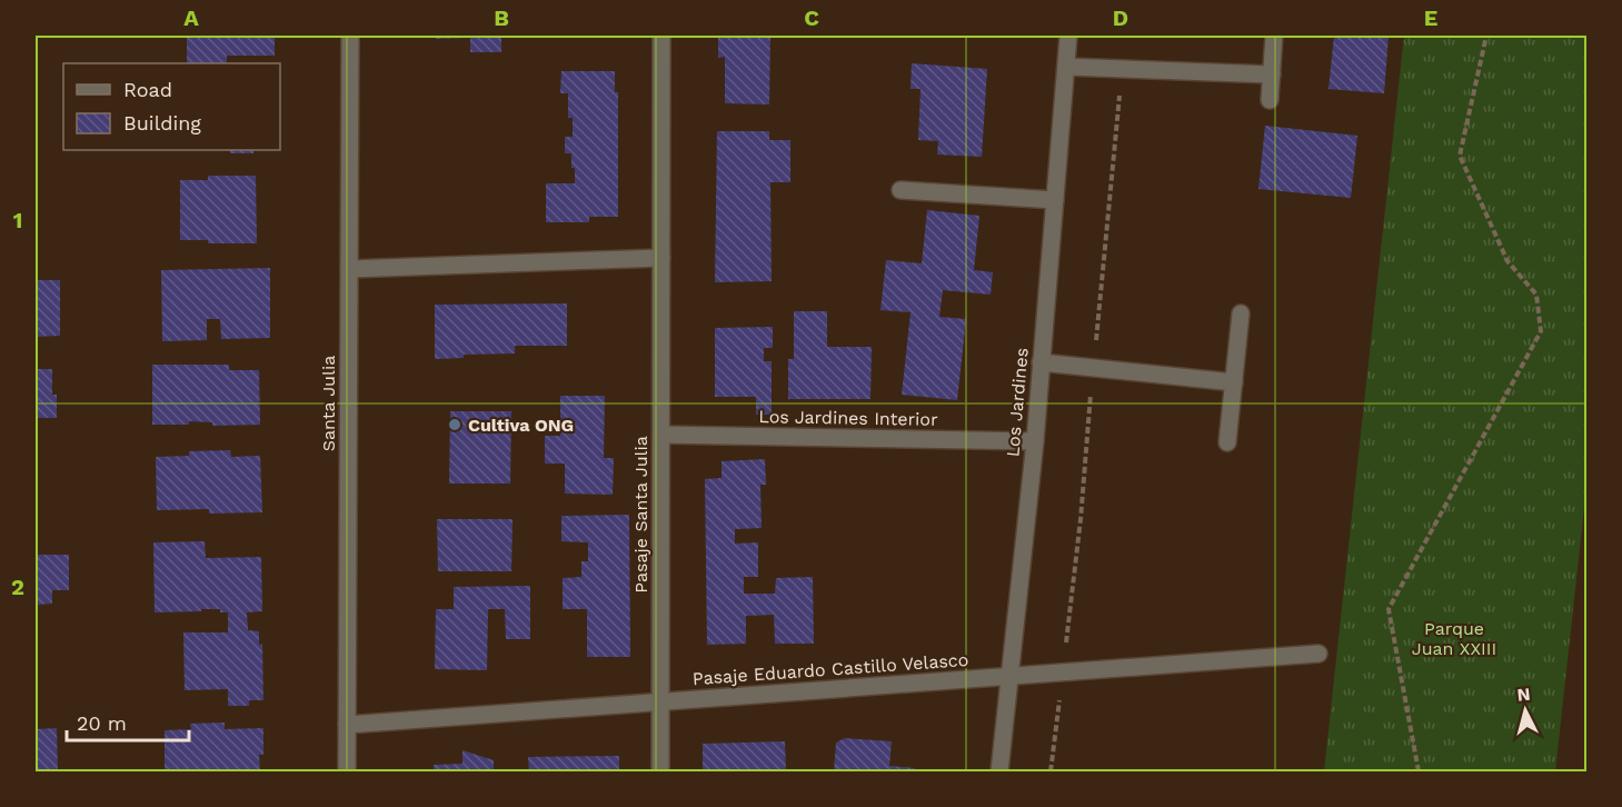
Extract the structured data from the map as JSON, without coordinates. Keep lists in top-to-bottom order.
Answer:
{
  "streets": {
    "street": [
      "Los Jardines",
      "Santa Julia",
      "Los Jardines Interior",
      "Pasaje Santa Julia",
      "Pasaje Eduardo Castillo Velasco"
    ]
  },
  "crossings": [
    ["Los Jardines", "Los Jardines Interior"],
    ["Los Jardines", "Pasaje Eduardo Castillo Velasco"],
    ["Santa Julia", "Pasaje Eduardo Castillo Velasco"],
    ["Los Jardines Interior", "Pasaje Santa Julia"],
    ["Pasaje Santa Julia", "Pasaje Eduardo Castillo Velasco"]
  ],
  "parks": ["Parque Juan XXIII"],
  "places": ["Cultiva ONG"],
  "legend": ["Road", "Building"],
  "scale_bar": "20 m",
  "north": "top",
  "grid": {
    "columns": [
      "A",
      "B",
      "C",
      "D",
      "E"
    ],
    "rows": ["1", "2"]
  }
}
